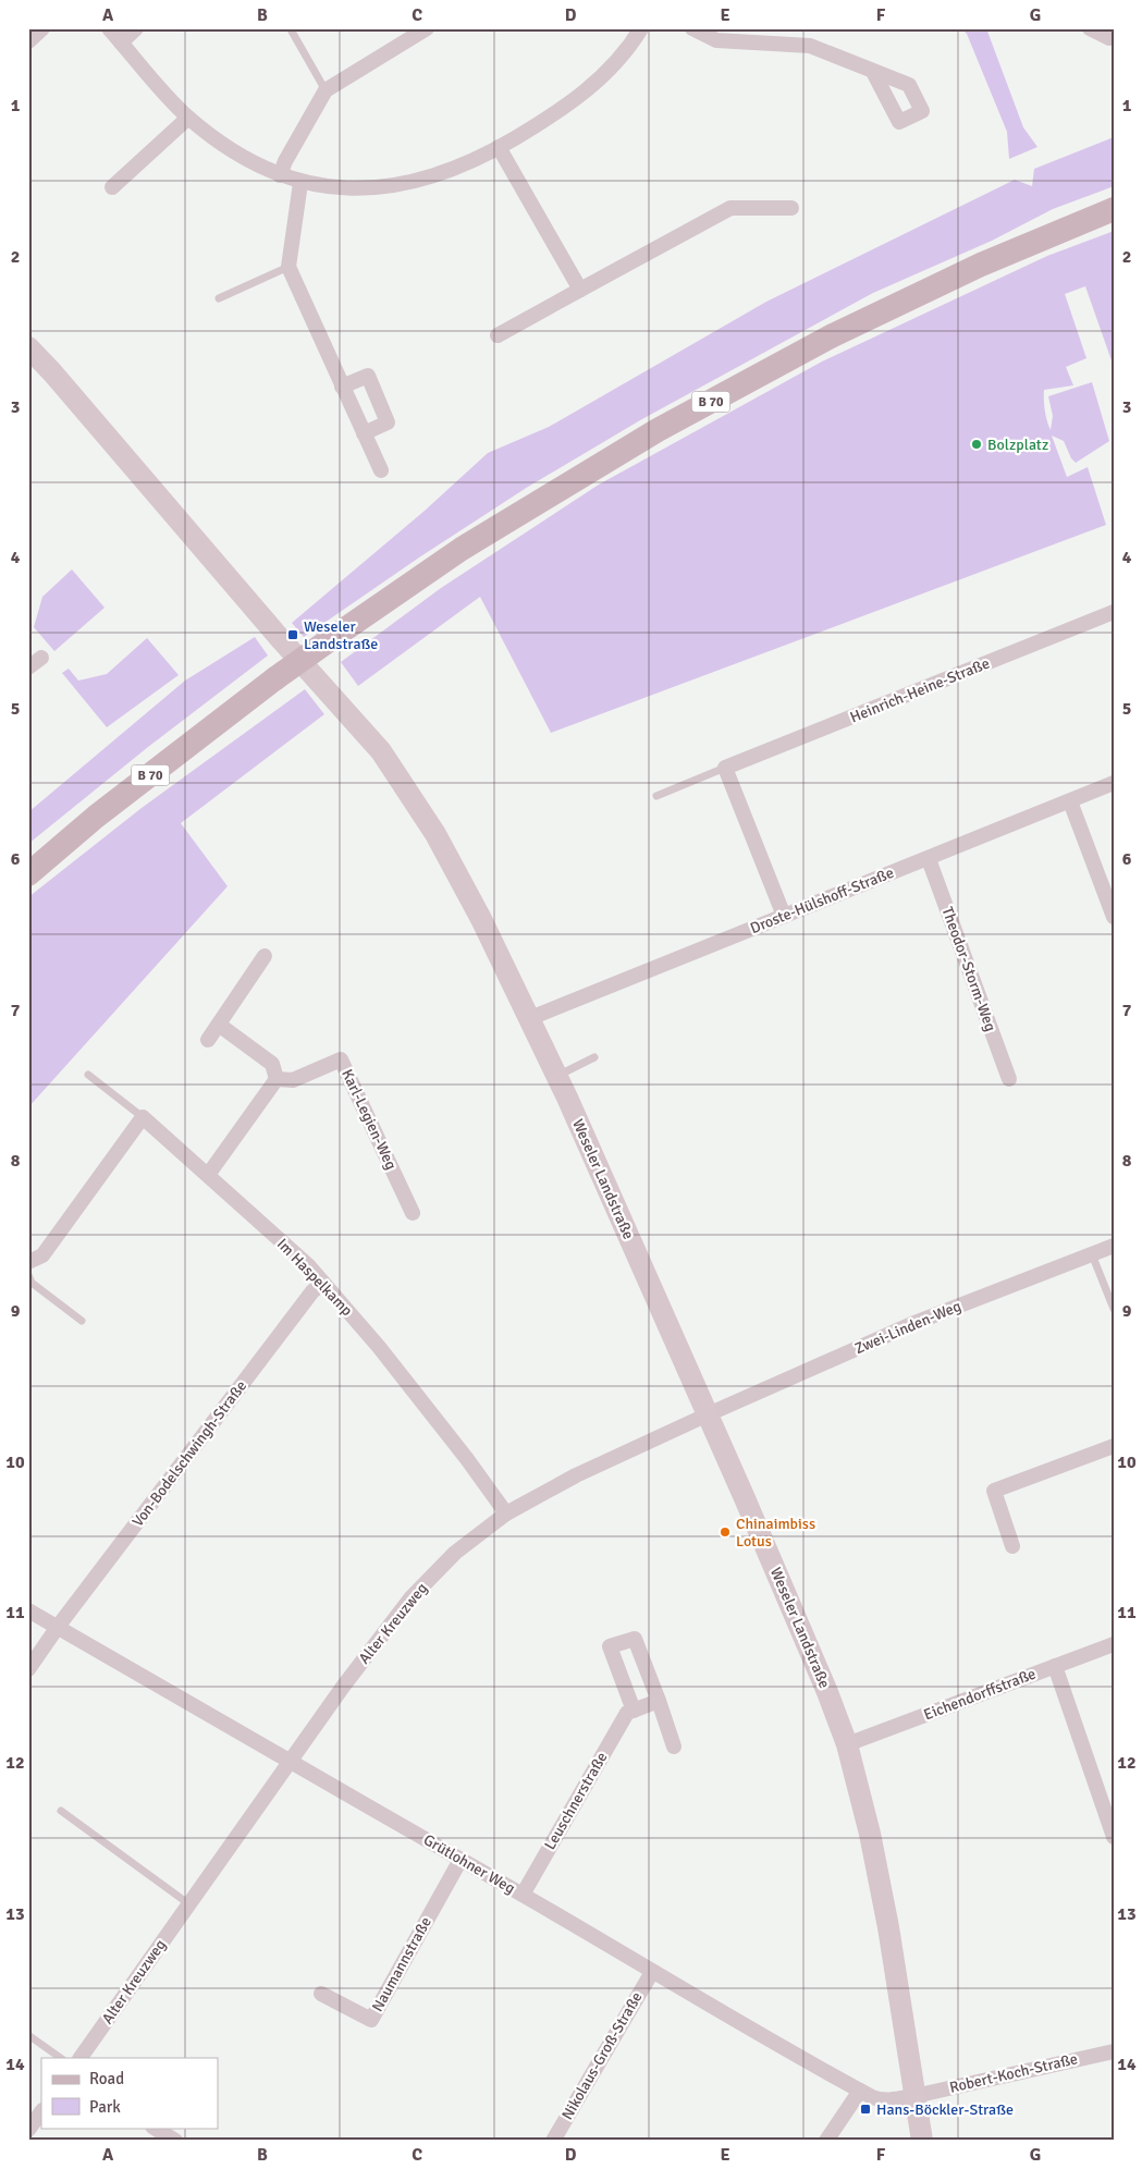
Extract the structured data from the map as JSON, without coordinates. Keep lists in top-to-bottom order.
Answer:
{
  "streets": {
    "main road": ["B 70"],
    "street": [
      "Heinrich-Heine-Straße",
      "Droste-Hülshoff-Straße",
      "Theodor-Storm-Weg",
      "Karl-Legien-Weg",
      "Weseler Landstraße",
      "Im Haspelkamp",
      "Zwei-Linden-Weg",
      "Von-Bodelschwingh-Straße",
      "Alter Kreuzweg",
      "Eichendorffstraße",
      "Leuschnerstraße",
      "Grütlohner Weg",
      "Naumannstraße",
      "Nikolaus-Groß-Straße",
      "Robert-Koch-Straße"
    ]
  },
  "crossings": [
    ["Droste-Hülshoff-Straße", "Theodor-Storm-Weg"],
    ["Droste-Hülshoff-Straße", "Weseler Landstraße"],
    ["Weseler Landstraße", "Zwei-Linden-Weg"],
    ["Weseler Landstraße", "Alter Kreuzweg"],
    ["Weseler Landstraße", "Eichendorffstraße"],
    ["Weseler Landstraße", "Grütlohner Weg"],
    ["Weseler Landstraße", "Robert-Koch-Straße"],
    ["Im Haspelkamp", "Von-Bodelschwingh-Straße"],
    ["Im Haspelkamp", "Alter Kreuzweg"],
    ["Zwei-Linden-Weg", "Alter Kreuzweg"],
    ["Von-Bodelschwingh-Straße", "Grütlohner Weg"],
    ["Alter Kreuzweg", "Grütlohner Weg"],
    ["Leuschnerstraße", "Grütlohner Weg"],
    ["Grütlohner Weg", "Naumannstraße"],
    ["Grütlohner Weg", "Nikolaus-Groß-Straße"],
    ["Grütlohner Weg", "Robert-Koch-Straße"]
  ],
  "places": {
    "other": ["Bolzplatz", "Chinaimbiss Lotus"],
    "transit": ["Weseler Landstraße", "Hans-Böckler-Straße"]
  },
  "legend": ["Road", "Park"],
  "grid": {
    "columns": [
      "A",
      "B",
      "C",
      "D",
      "E",
      "F",
      "G"
    ],
    "rows": [
      "1",
      "2",
      "3",
      "4",
      "5",
      "6",
      "7",
      "8",
      "9",
      "10",
      "11",
      "12",
      "13",
      "14"
    ]
  }
}
